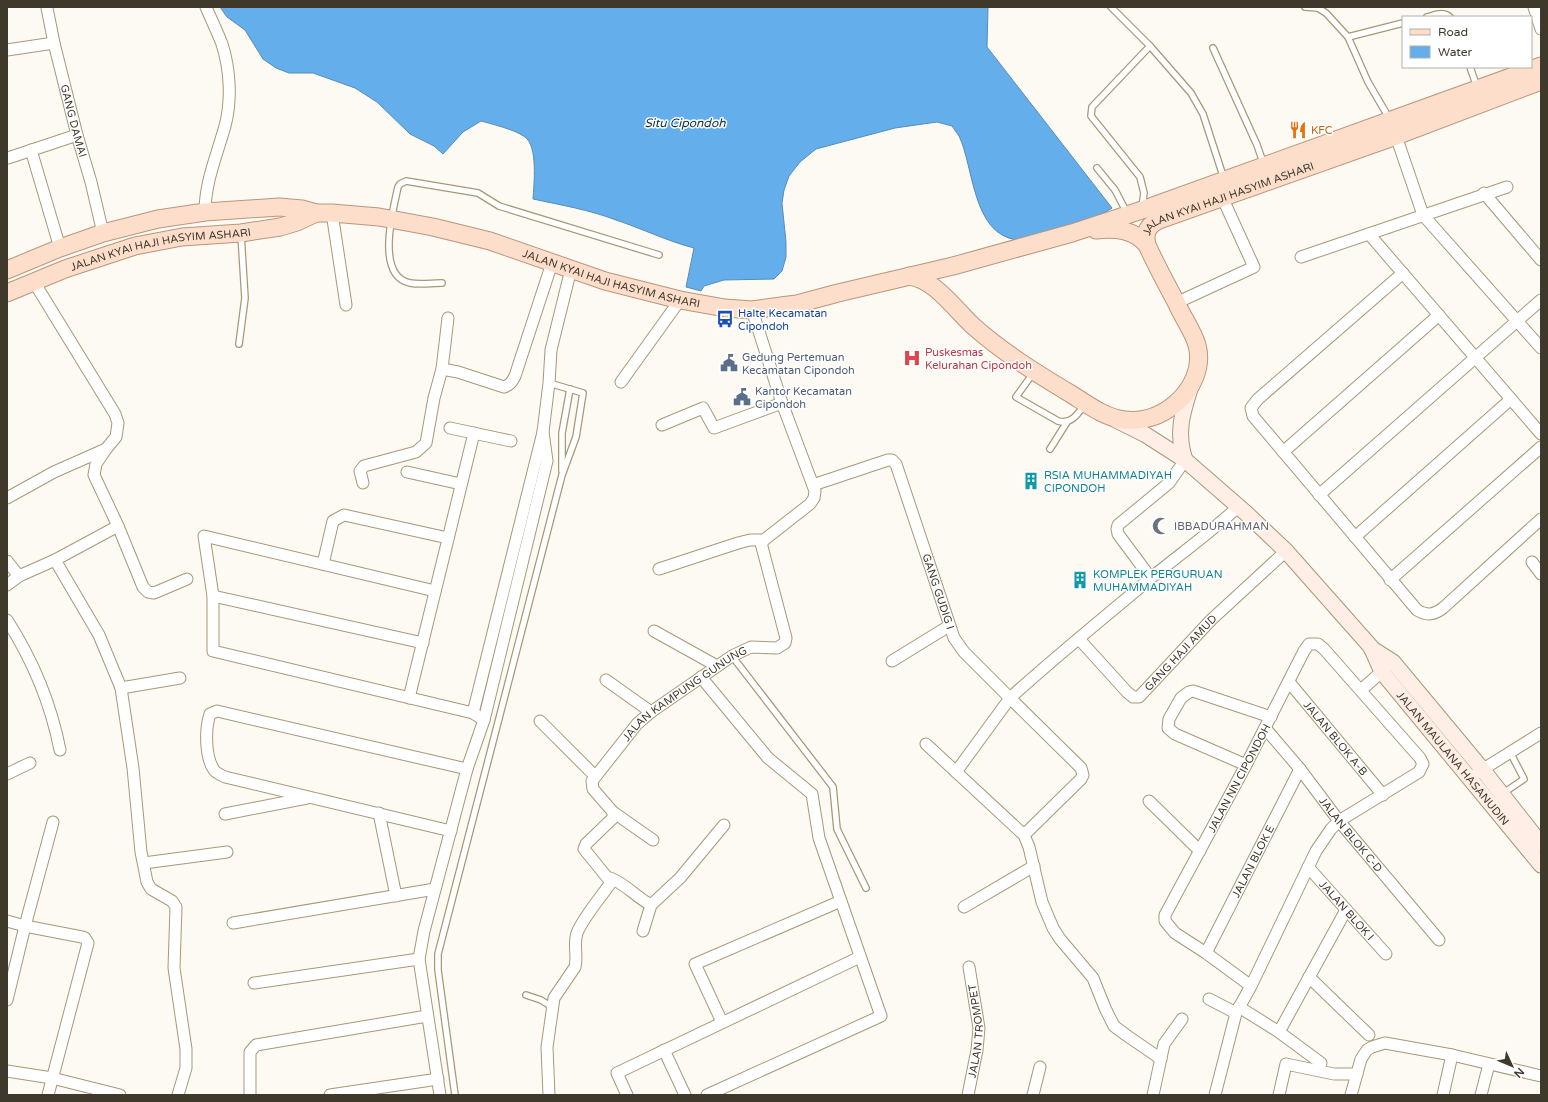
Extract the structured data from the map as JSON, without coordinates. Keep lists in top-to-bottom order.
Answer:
{
  "streets": {
    "main road": ["JALAN KYAI HAJI HASYIM ASHARI"],
    "street": [
      "GANG DAMAI",
      "GANG GUDIG I",
      "GANG HAJI AMUD",
      "JALAN KAMPUNG GUNUNG",
      "JALAN BLOK A-B",
      "JALAN MAULANA HASANUDIN",
      "JALAN NN CIPONDOH",
      "JALAN BLOK C-D",
      "JALAN BLOK E",
      "JALAN BLOK I",
      "JALAN TROMPET"
    ]
  },
  "crossings": [
    ["GANG DAMAI", "JALAN KYAI HAJI HASYIM ASHARI"],
    ["JALAN KYAI HAJI HASYIM ASHARI", "JALAN MAULANA HASANUDIN"],
    ["GANG HAJI AMUD", "JALAN MAULANA HASANUDIN"],
    ["JALAN BLOK A-B", "JALAN NN CIPONDOH"],
    ["JALAN NN CIPONDOH", "JALAN BLOK C-D"],
    ["JALAN NN CIPONDOH", "JALAN BLOK E"],
    ["JALAN BLOK C-D", "JALAN BLOK E"]
  ],
  "water": ["Situ Cipondoh"],
  "places": {
    "restaurant": ["KFC"],
    "bus stop": ["Halte Kecamatan Cipondoh"],
    "hospital": ["Puskesmas Kelurahan Cipondoh"],
    "public building": ["Gedung Pertemuan Kecamatan Cipondoh", "Kantor Kecamatan Cipondoh"],
    "building": ["RSIA MUHAMMADIYAH CIPONDOH", "KOMPLEK PERGURUAN MUHAMMADIYAH"],
    "mosque": ["IBBADURAHMAN"]
  },
  "legend": ["Road", "Water"],
  "north": "bottom right"
}
